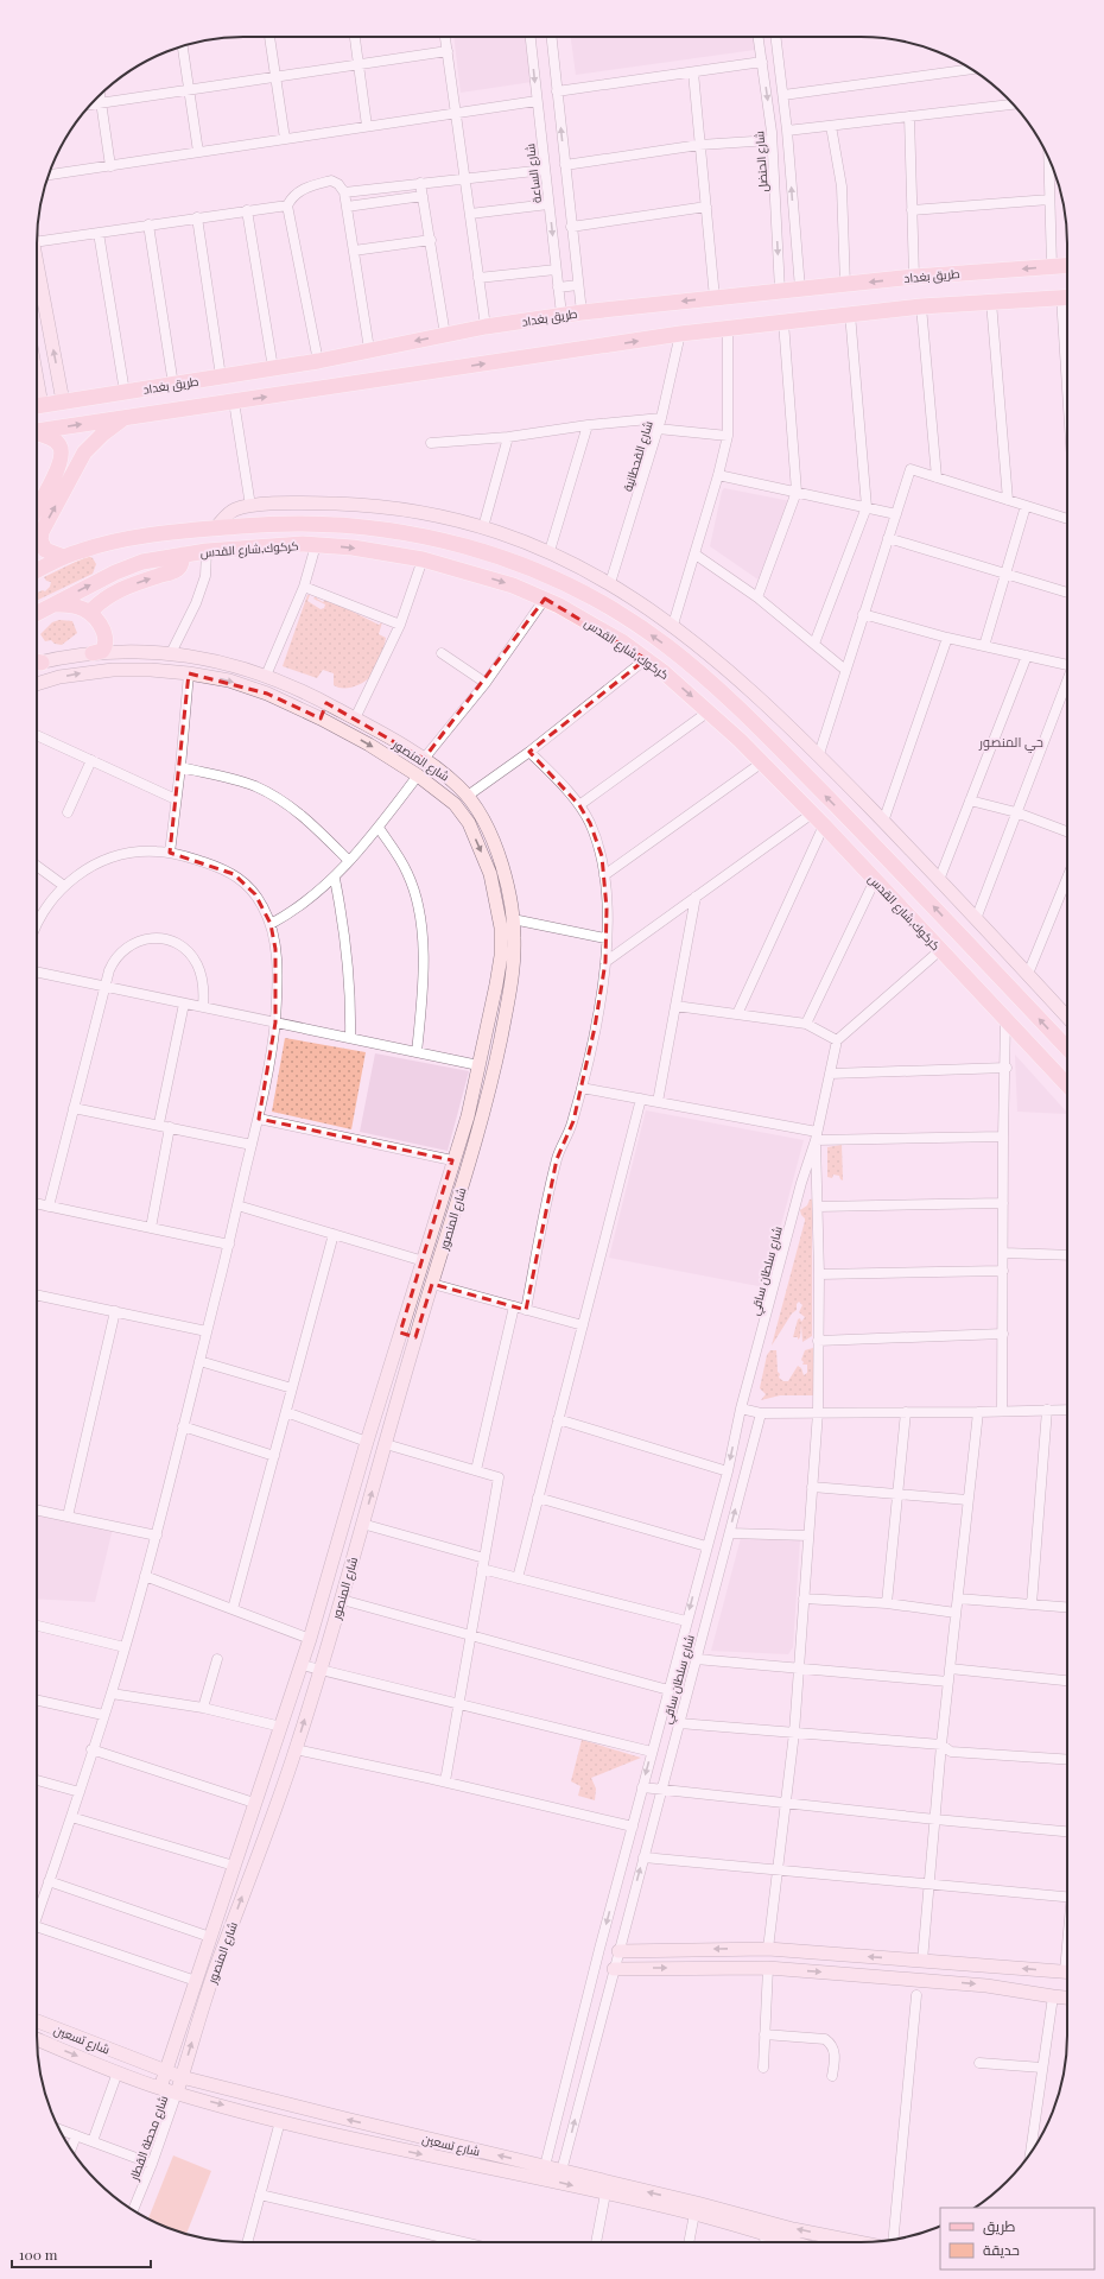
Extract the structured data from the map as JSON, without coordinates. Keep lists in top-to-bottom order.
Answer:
{
  "streets": {
    "main road": ["طريق بغداد", "كركوك,شارع القدس"],
    "street": [
      "شارع الحنضل",
      "شارع الساعة",
      "شارع القحطانية",
      "شارع المنصور",
      "شارع سلطان ساقي",
      "شارع تسعين",
      "شارع محطة القطار"
    ]
  },
  "crossings": [
    ["شارع الحنضل", "طريق بغداد"],
    ["شارع الساعة", "طريق بغداد"],
    ["طريق بغداد", "شارع القحطانية"],
    ["شارع المنصور", "شارع تسعين"],
    ["شارع المنصور", "شارع محطة القطار"],
    ["شارع سلطان ساقي", "شارع تسعين"],
    ["شارع تسعين", "شارع محطة القطار"]
  ],
  "districts": ["حي المنصور"],
  "legend": ["طريق", "حديقة"],
  "scale_bar": "100 m"
}
